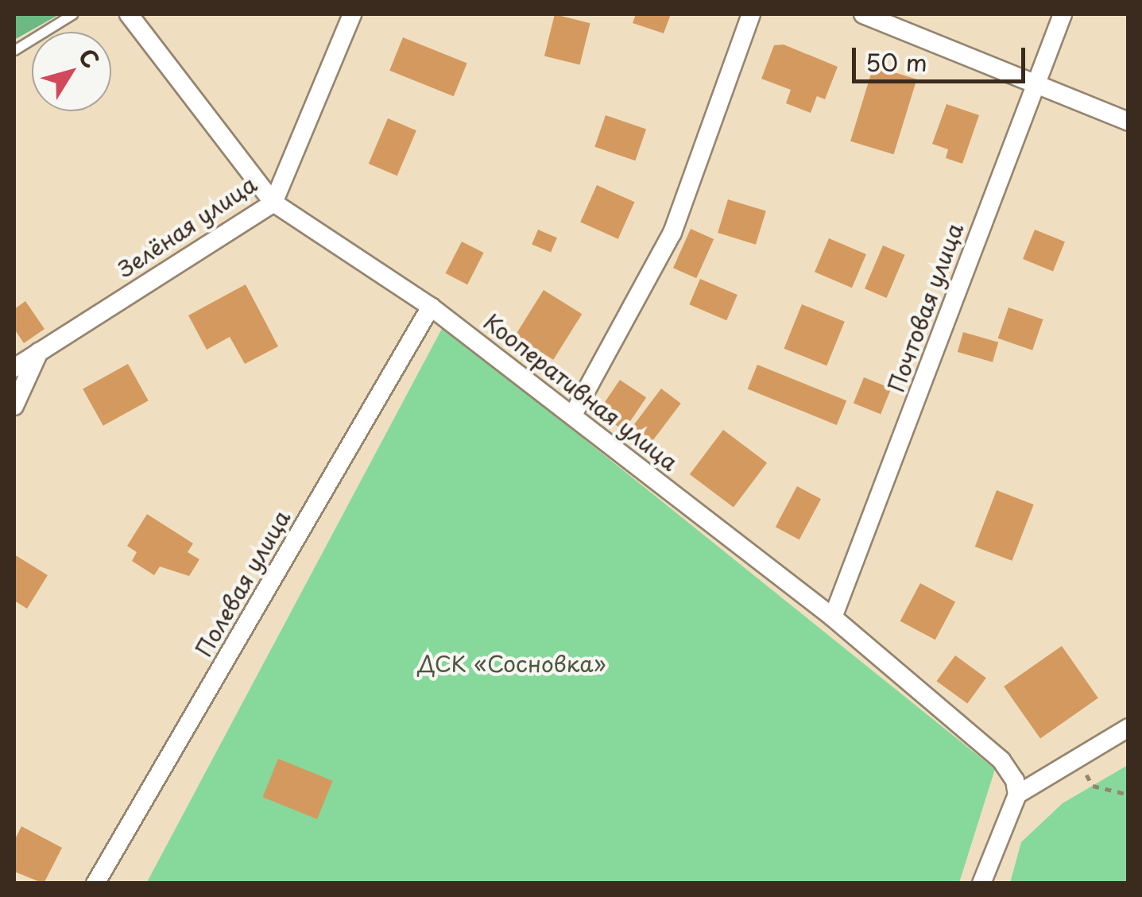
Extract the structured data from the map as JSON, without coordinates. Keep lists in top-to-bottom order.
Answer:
{
  "streets": {
    "street": [
      "Зелёная улица",
      "Почтовая улица",
      "Кооперативная улица",
      "Полевая улица"
    ]
  },
  "crossings": [
    ["Зелёная улица", "Кооперативная улица"],
    ["Почтовая улица", "Кооперативная улица"],
    ["Кооперативная улица", "Полевая улица"]
  ],
  "parks": ["ДСК «Сосновка»"],
  "scale_bar": "50 m",
  "north": "top right"
}
